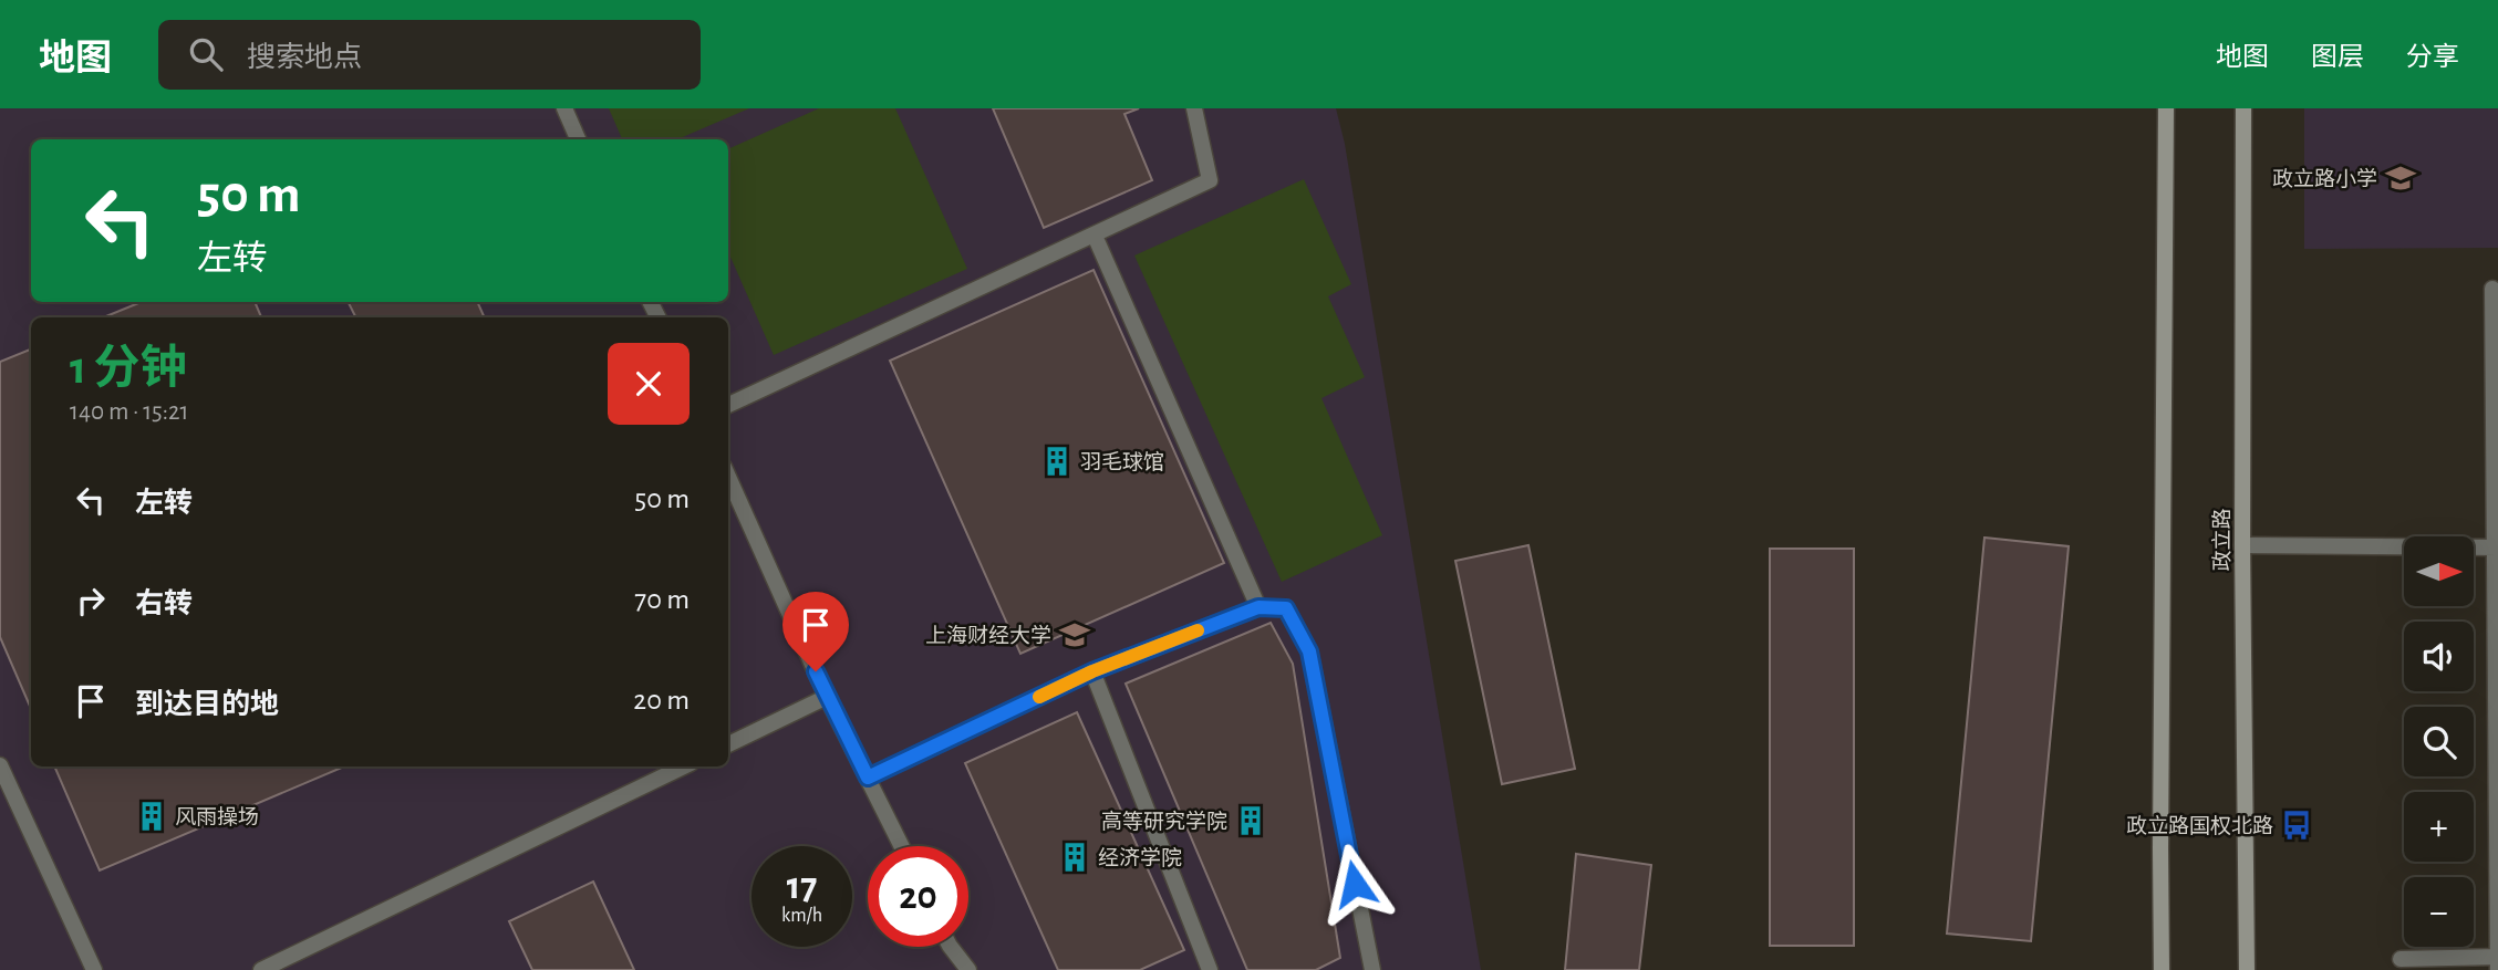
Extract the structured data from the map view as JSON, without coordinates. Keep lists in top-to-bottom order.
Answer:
{
  "streets": {
    "main road": ["政立路"]
  },
  "places": {
    "school or university": ["政立路小学", "上海财经大学"],
    "building": [
      "羽毛球馆",
      "风雨操场",
      "高等研究学院",
      "经济学院"
    ],
    "bus stop": ["政立路国权北路"]
  },
  "north": "right",
  "page": {
    "header": "地图",
    "search": "搜索地点",
    "nav": ["地图", "图层", "分享"],
    "turn": ["50 m", "左转"],
    "heading": ["1 分钟", "140 m · 15:21"],
    "list": [
      {
        "name": "左转",
        "value": "50 m"
      },
      {
        "name": "右转",
        "value": "70 m"
      },
      {
        "name": "到达目的地",
        "value": "20 m"
      }
    ],
    "map_buttons": ["+", "−"],
    "speed": "17 km/h",
    "limit": "20"
  }
}
